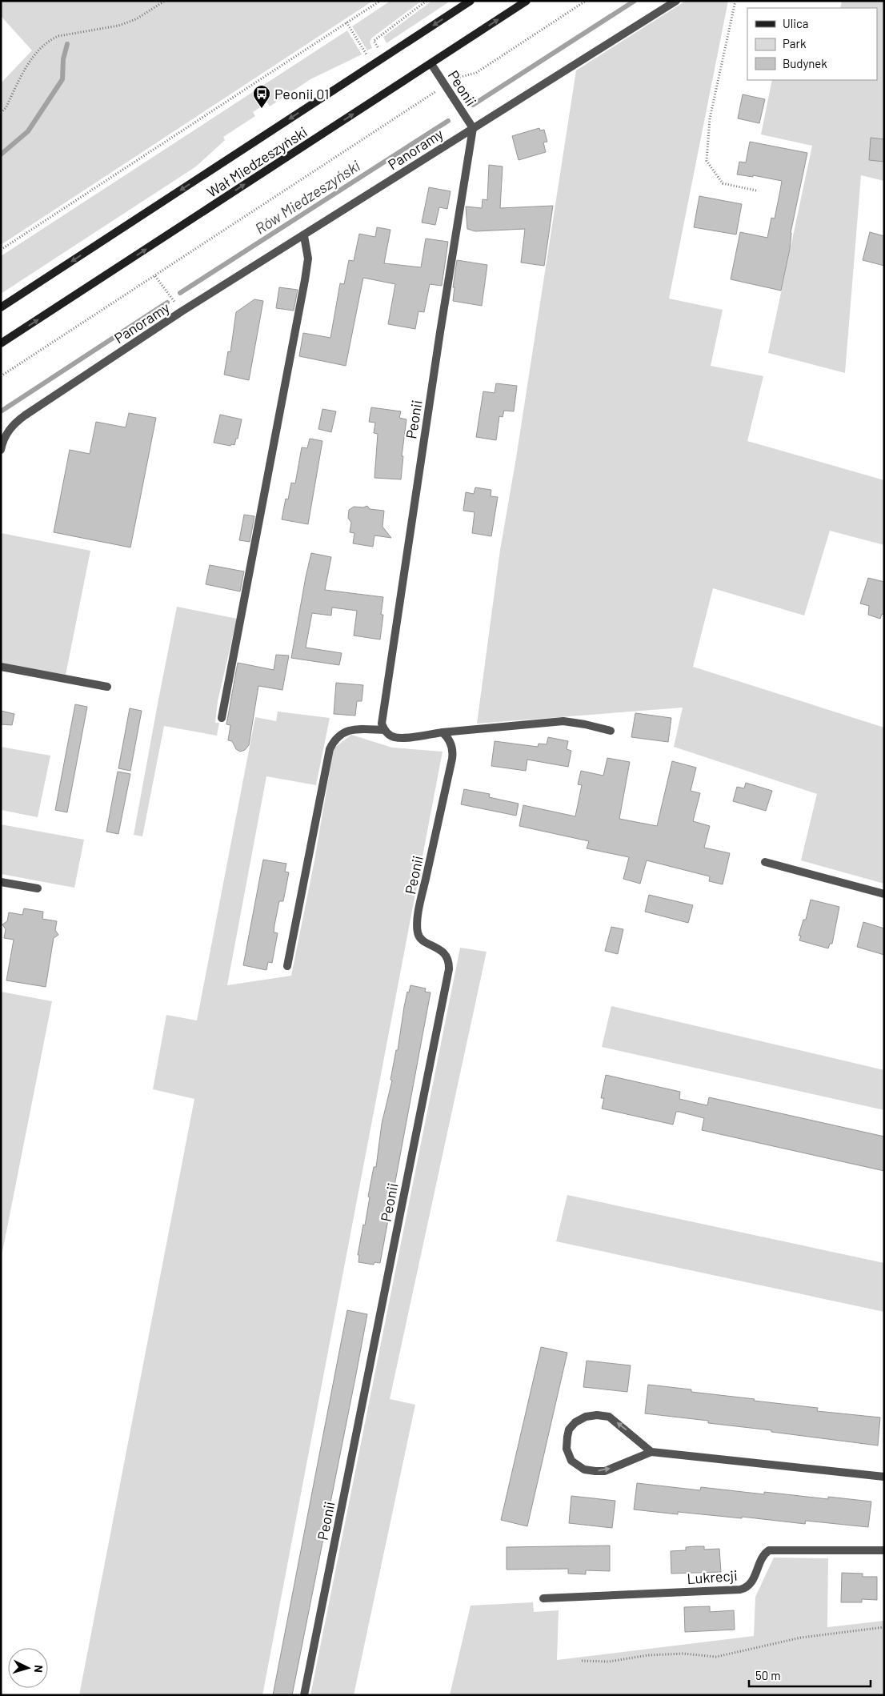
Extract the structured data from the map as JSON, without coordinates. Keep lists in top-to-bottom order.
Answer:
{
  "streets": {
    "main road": ["Wał Miedzeszyński"],
    "street": ["Peonii", "Panoramy", "Lukrecji"]
  },
  "crossings": [
    ["Peonii", "Panoramy"],
    ["Peonii", "Wał Miedzeszyński"]
  ],
  "water": ["Rów Miedzeszyński"],
  "places": {
    "bus stop": ["Peonii 01"]
  },
  "legend": ["Ulica", "Park", "Budynek"],
  "scale_bar": "50 m",
  "north": "right"
}
